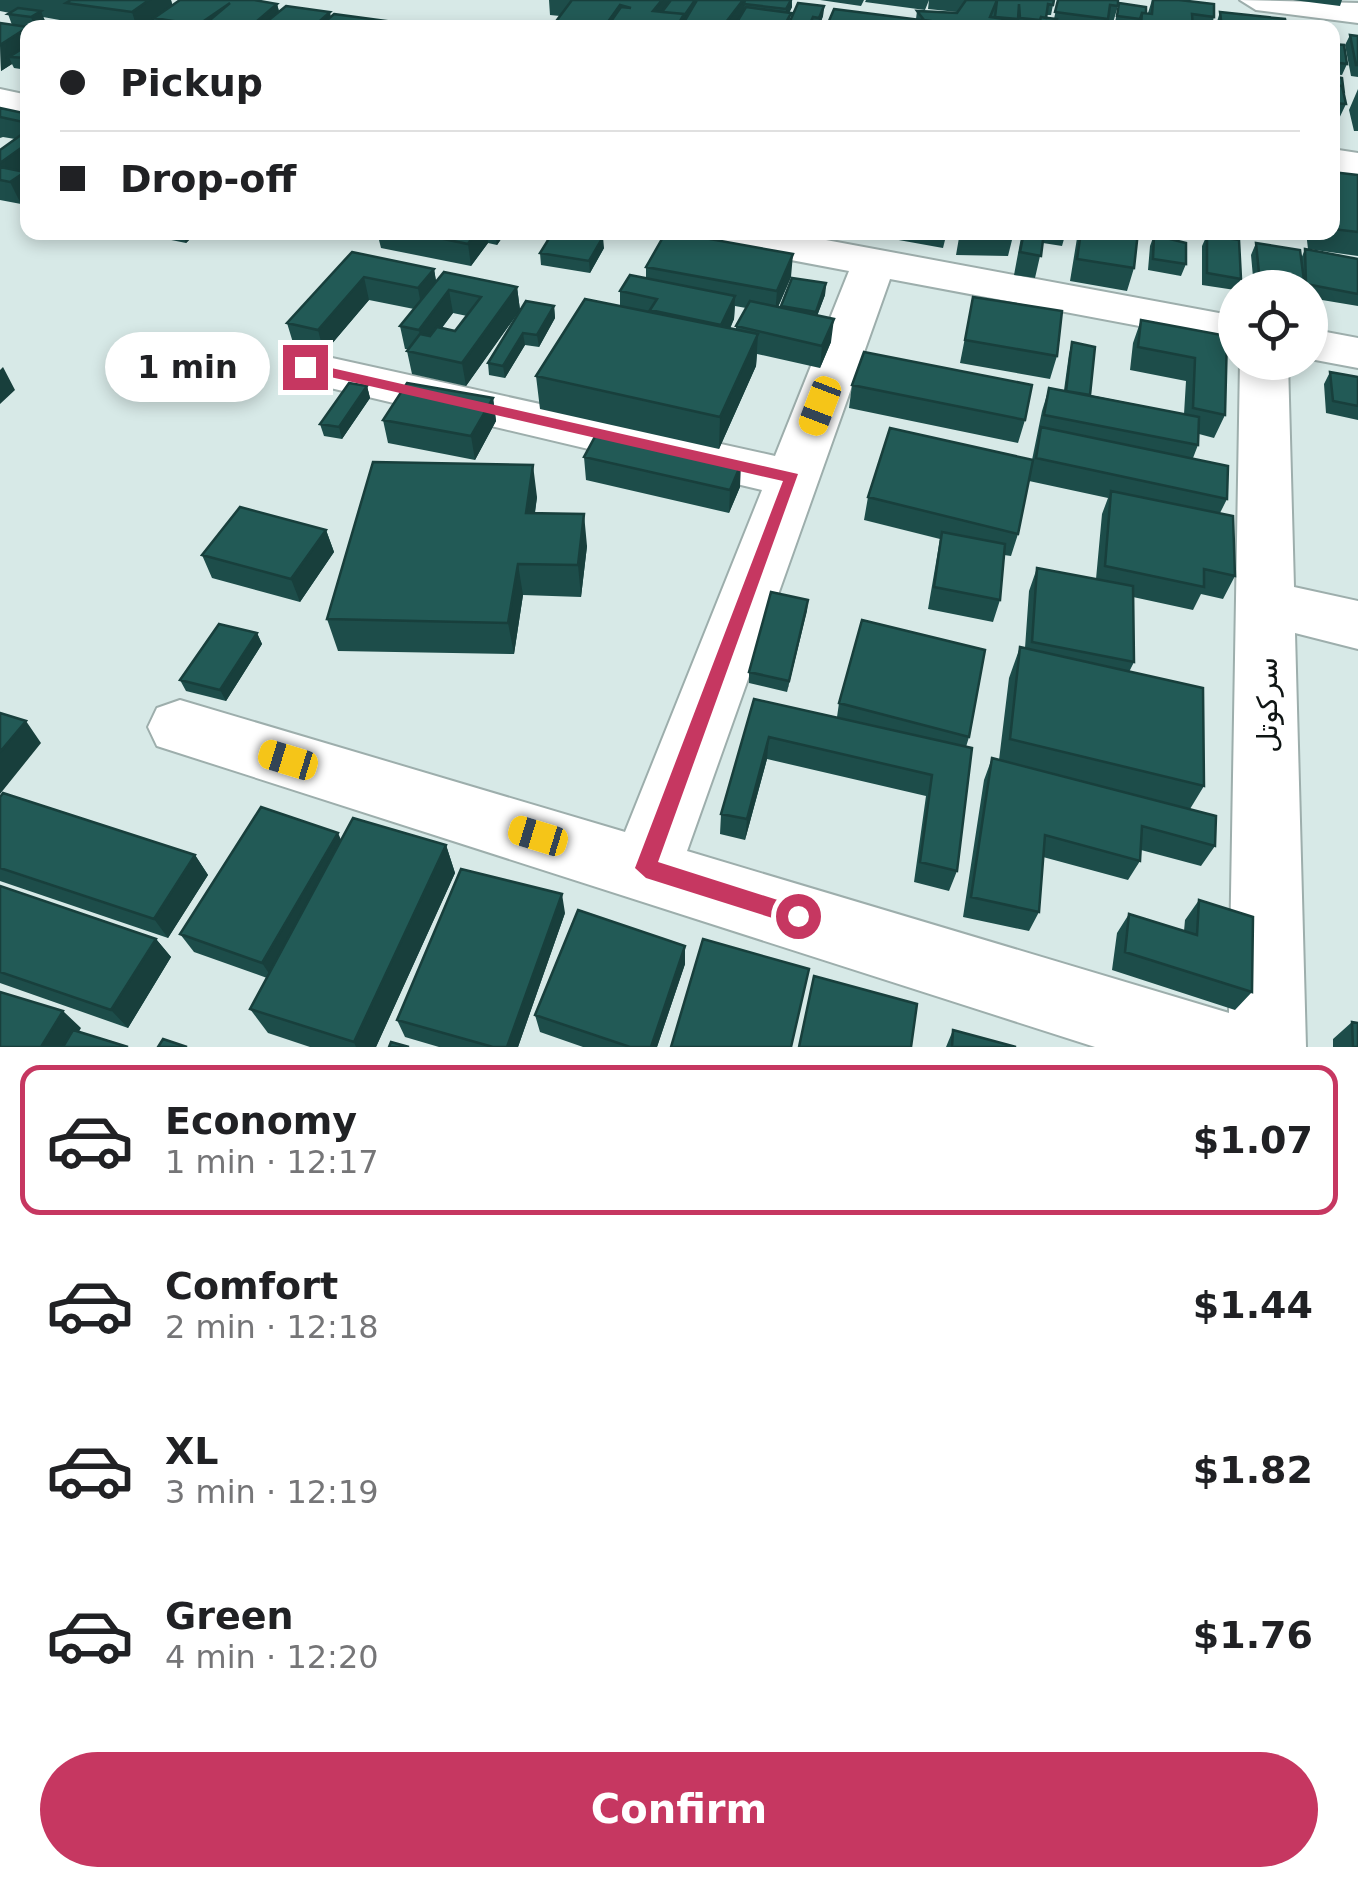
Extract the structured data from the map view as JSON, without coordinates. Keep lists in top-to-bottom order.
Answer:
{
  "streets": {
    "street": ["سرکوتل"]
  },
  "page": {
    "banner": ["Pickup", "Drop-off"],
    "bubble": "1 min",
    "list": [
      {
        "name": "Economy",
        "note": "1 min · 12:17",
        "value": "$1.07"
      },
      {
        "name": "Comfort",
        "note": "2 min · 12:18",
        "value": "$1.44"
      },
      {
        "name": "XL",
        "note": "3 min · 12:19",
        "value": "$1.82"
      },
      {
        "name": "Green",
        "note": "4 min · 12:20",
        "value": "$1.76"
      }
    ],
    "buttons": "Confirm"
  }
}
